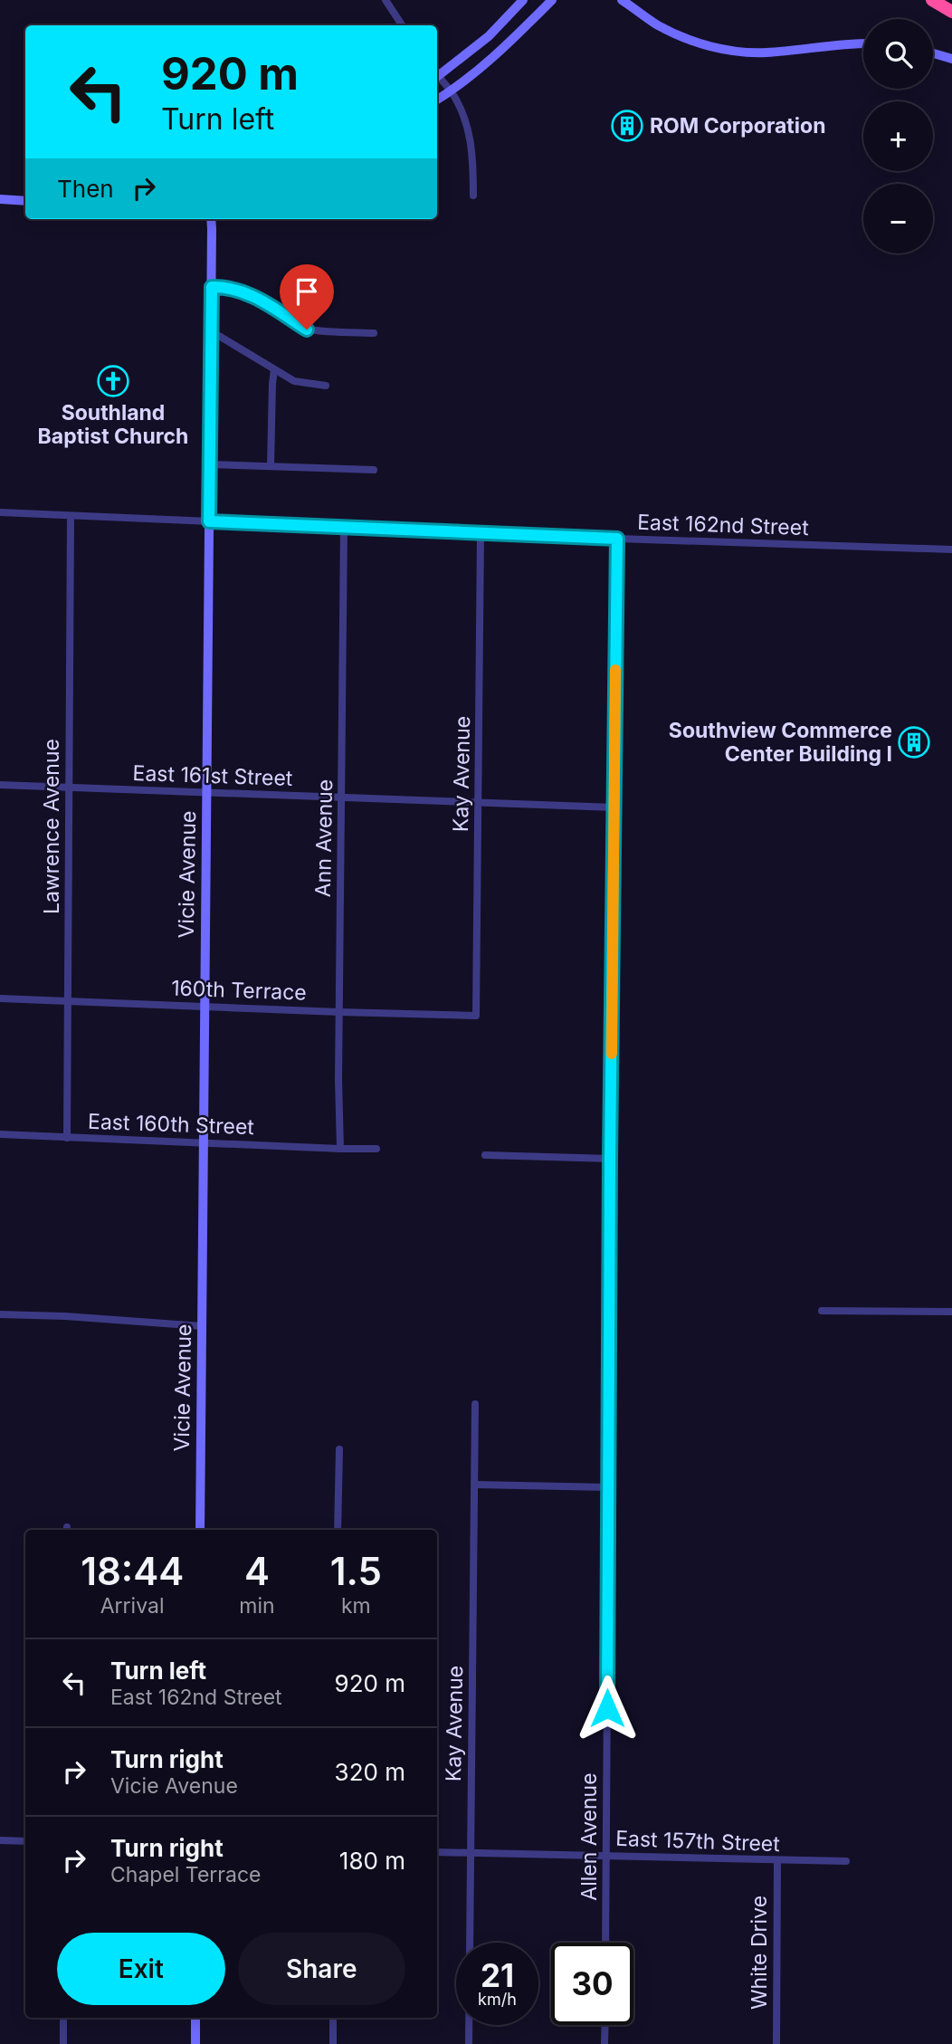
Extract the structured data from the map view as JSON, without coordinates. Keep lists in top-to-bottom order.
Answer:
{
  "streets": {
    "street": [
      "East 162nd Street",
      "Kay Avenue",
      "East 161st Street",
      "Lawrence Avenue",
      "Ann Avenue",
      "Vicie Avenue",
      "160th Terrace",
      "East 160th Street",
      "Allen Avenue",
      "East 157th Street",
      "White Drive"
    ]
  },
  "crossings": [
    ["East 162nd Street", "Kay Avenue"],
    ["East 162nd Street", "Lawrence Avenue"],
    ["East 162nd Street", "Ann Avenue"],
    ["East 162nd Street", "Vicie Avenue"],
    ["East 162nd Street", "Allen Avenue"],
    ["Kay Avenue", "East 161st Street"],
    ["Kay Avenue", "160th Terrace"],
    ["Kay Avenue", "East 157th Street"],
    ["East 161st Street", "Lawrence Avenue"],
    ["East 161st Street", "Ann Avenue"],
    ["East 161st Street", "Vicie Avenue"],
    ["East 161st Street", "Allen Avenue"],
    ["Lawrence Avenue", "160th Terrace"],
    ["Lawrence Avenue", "East 160th Street"],
    ["Ann Avenue", "160th Terrace"],
    ["Ann Avenue", "East 160th Street"],
    ["Vicie Avenue", "160th Terrace"],
    ["Vicie Avenue", "East 160th Street"],
    ["Allen Avenue", "East 157th Street"],
    ["East 157th Street", "White Drive"]
  ],
  "places": {
    "building": ["ROM Corporation", "Southview Commerce Center Building I"],
    "church": ["Southland Baptist Church"]
  },
  "page": {
    "map_buttons": ["+", "−"],
    "turn": ["920 m", "Turn left"],
    "then": "Then",
    "eta": [
      "18:44",
      "Arrival",
      "4",
      "min",
      "1.5",
      "km"
    ],
    "list": [
      {
        "name": "Turn left",
        "note": "East 162nd Street",
        "value": "920 m"
      },
      {
        "name": "Turn right",
        "note": "Vicie Avenue",
        "value": "320 m"
      },
      {
        "name": "Turn right",
        "note": "Chapel Terrace",
        "value": "180 m"
      }
    ],
    "buttons": ["Exit", "Share"],
    "speed": "21 km/h",
    "limit": "30"
  }
}
